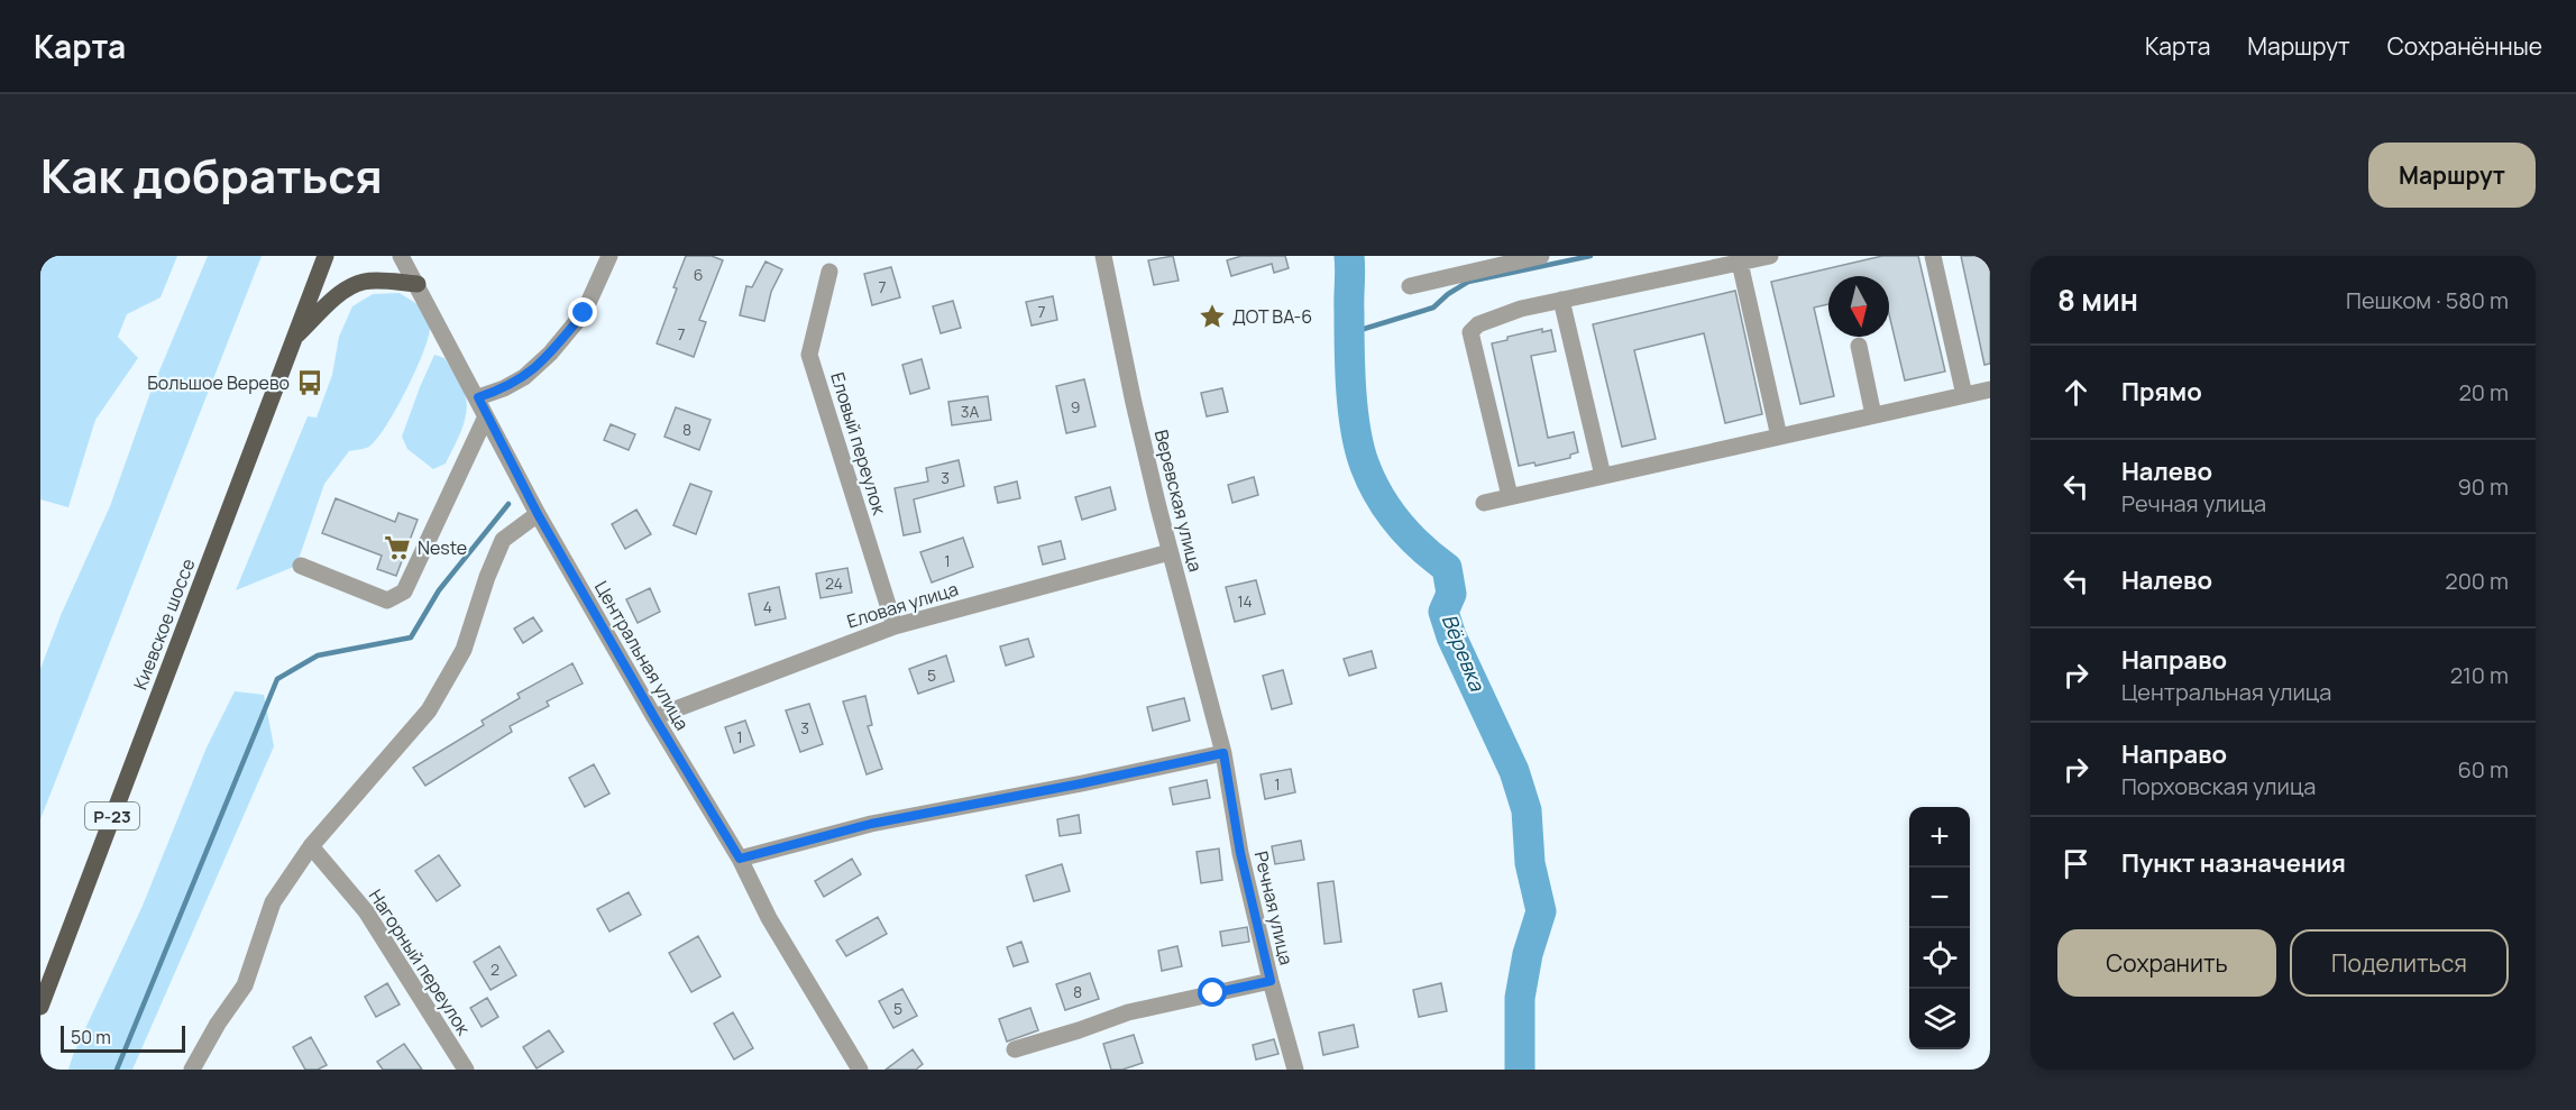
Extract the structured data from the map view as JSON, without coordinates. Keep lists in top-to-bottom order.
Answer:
{
  "streets": {
    "main road": ["Киевское шоссе", "Р-23"],
    "street": [
      "Еловый переулок",
      "Веревская улица",
      "Еловая улица",
      "Центральная улица",
      "Речная улица",
      "Нагорный переулок"
    ]
  },
  "crossings": [
    ["Еловый переулок", "Еловая улица"],
    ["Веревская улица", "Еловая улица"],
    ["Веревская улица", "Речная улица"],
    ["Еловая улица", "Центральная улица"]
  ],
  "water": ["Вёревка"],
  "places": {
    "place": ["ДОТ ВА-6"],
    "bus stop": ["Большое Верево"],
    "supermarket": ["Neste"]
  },
  "house_numbers": [
    "6",
    "7",
    "7",
    "7",
    "9",
    "3А",
    "8",
    "3",
    "1",
    "24",
    "14",
    "4",
    "5",
    "3",
    "1",
    "1",
    "2",
    "8",
    "5"
  ],
  "scale_bar": "50 m",
  "north": "bottom",
  "page": {
    "header": "Карта",
    "nav": ["Карта", "Маршрут", "Сохранённые"],
    "title": "Как добраться",
    "buttons": [
      "Маршрут",
      ["Сохранить", "Поделиться"]
    ],
    "heading": ["8 мин", "Пешком · 580 m"],
    "list": [
      ["Прямо", "20 m"],
      ["Налево", "Речная улица", "90 m"],
      ["Налево", "200 m"],
      ["Направо", "Центральная улица", "210 m"],
      ["Направо", "Порховская улица", "60 m"],
      "Пункт назначения"
    ],
    "map_buttons": ["+", "−"],
    "scale": "50 m"
  }
}
